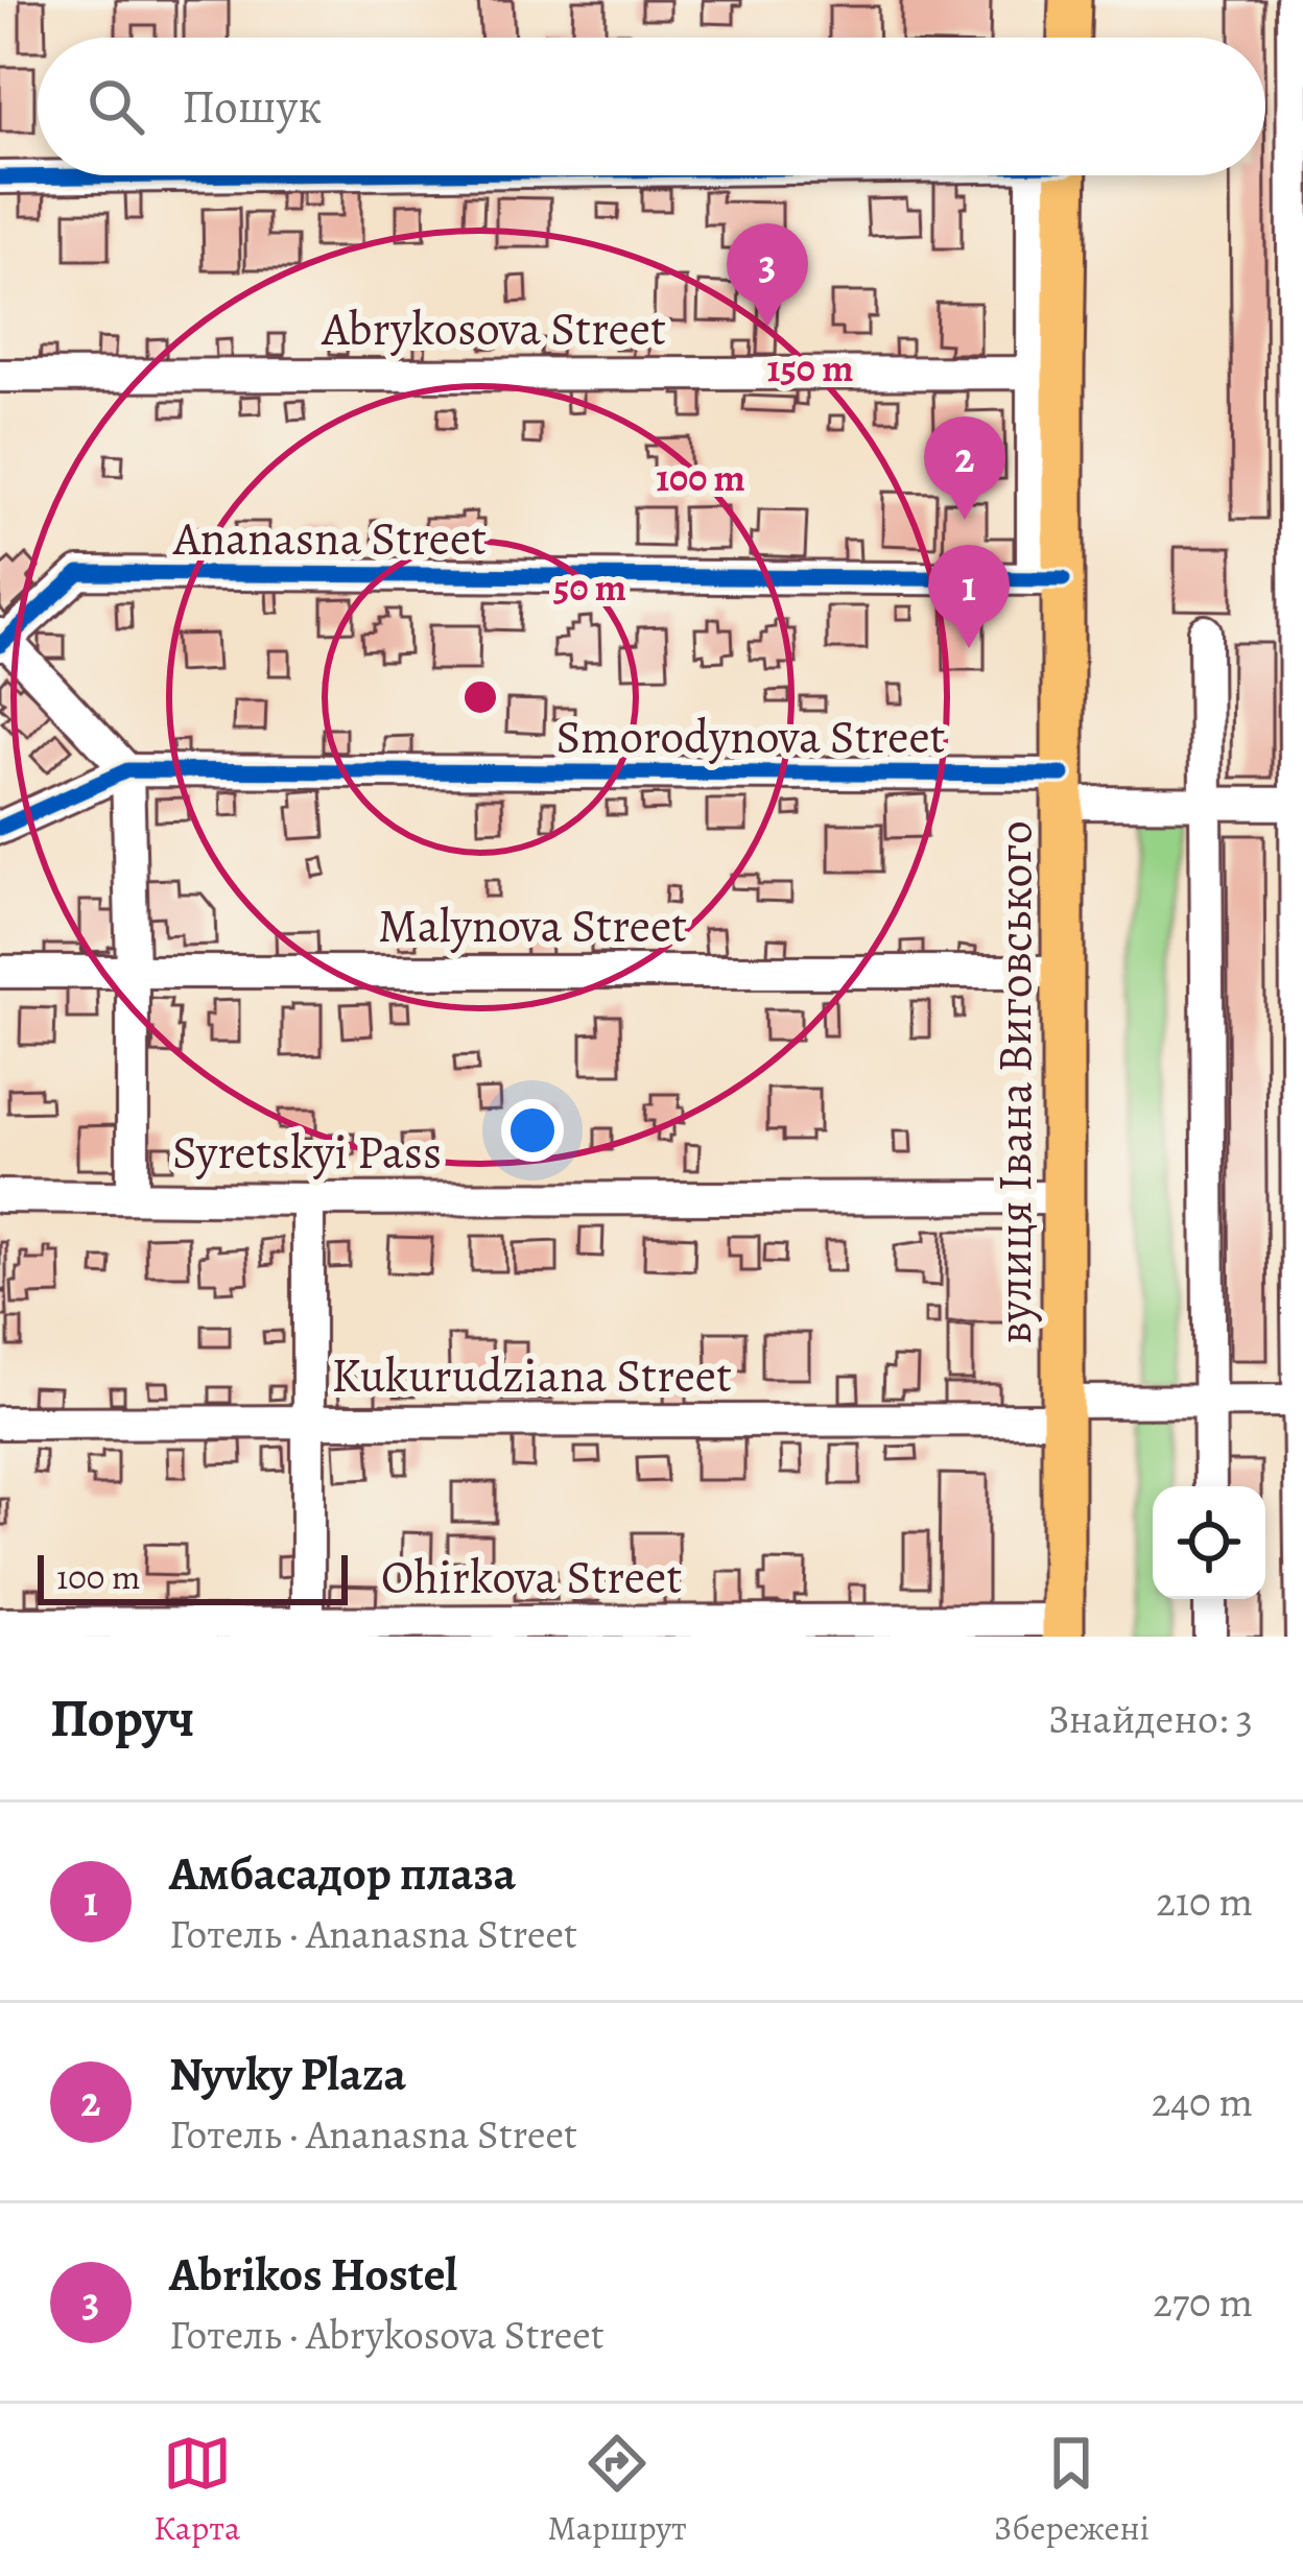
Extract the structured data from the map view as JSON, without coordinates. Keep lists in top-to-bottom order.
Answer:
{
  "streets": {
    "main road": ["вулиця Івана Виговського"],
    "street": [
      "Abrykosova Street",
      "Ananasna Street",
      "Smorodynova Street",
      "Malynova Street",
      "Syretskyi Pass",
      "Kukurudziana Street",
      "Ohirkova Street"
    ]
  },
  "crossings": [
    ["Abrykosova Street", "вулиця Івана Виговського"],
    ["Ananasna Street", "вулиця Івана Виговського"],
    ["Smorodynova Street", "вулиця Івана Виговського"],
    ["Malynova Street", "вулиця Івана Виговського"],
    ["вулиця Івана Виговського", "Syretskyi Pass"],
    ["вулиця Івана Виговського", "Kukurudziana Street"],
    ["вулиця Івана Виговського", "Ohirkova Street"]
  ],
  "scale_bar": "100 m",
  "page": {
    "search": "Пошук",
    "pins": ["3", "2", "1"],
    "scale": "100 m",
    "heading": ["Поруч", "Знайдено: 3"],
    "list": [
      {
        "mark": "1",
        "name": "Амбасадор плаза",
        "note": "Готель · Ananasna Street",
        "value": "210 m"
      },
      {
        "mark": "2",
        "name": "Nyvky Plaza",
        "note": "Готель · Ananasna Street",
        "value": "240 m"
      },
      {
        "mark": "3",
        "name": "Abrikos Hostel",
        "note": "Готель · Abrykosova Street",
        "value": "270 m"
      }
    ],
    "nav": ["Карта", "Маршрут", "Збережені"]
  },
  "rings": ["150 m", "100 m", "50 m"]
}
